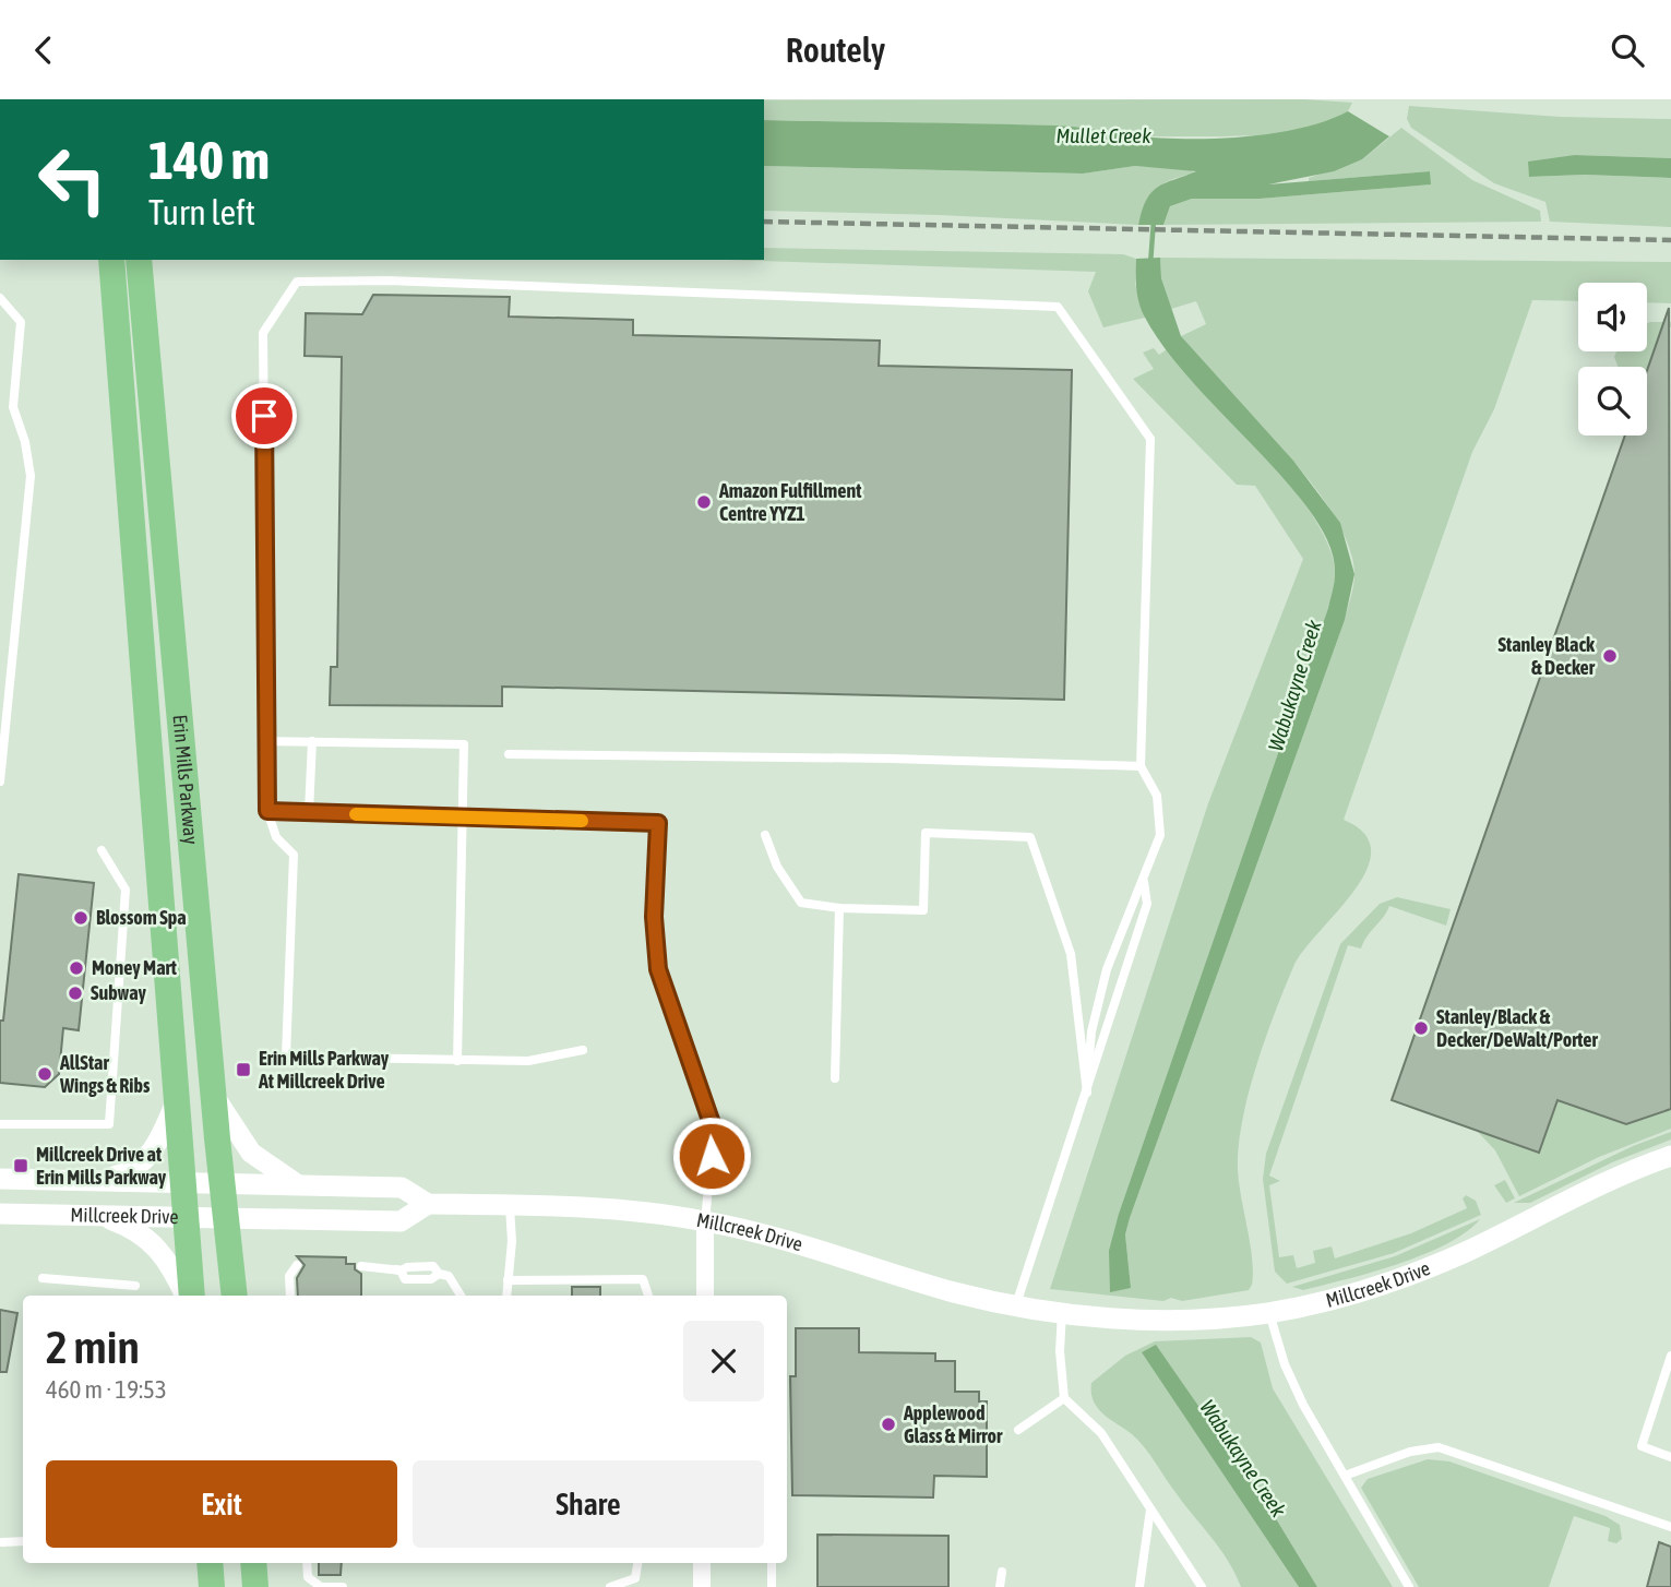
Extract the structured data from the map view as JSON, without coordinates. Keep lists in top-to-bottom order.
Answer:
{
  "streets": {
    "main road": ["Erin Mills Parkway"],
    "street": ["Millcreek Drive"]
  },
  "crossings": [
    ["Erin Mills Parkway", "Millcreek Drive"]
  ],
  "water": ["Mullet Creek", "Wabukayne Creek"],
  "places": {
    "other": [
      "Amazon Fulfillment Centre YYZ1",
      "Stanley Black & Decker",
      "Blossom Spa",
      "Money Mart",
      "Subway",
      "Stanley/Black & Decker/DeWalt/Porter",
      "AllStar Wings & Ribs",
      "Applewood Glass & Mirror"
    ],
    "transit": ["Erin Mills Parkway At Millcreek Drive", "Millcreek Drive at Erin Mills Parkway"]
  },
  "page": {
    "header": "Routely",
    "turn": ["140 m", "Turn left"],
    "heading": ["2 min", "460 m · 19:53"],
    "buttons": ["Exit", "Share"]
  }
}
